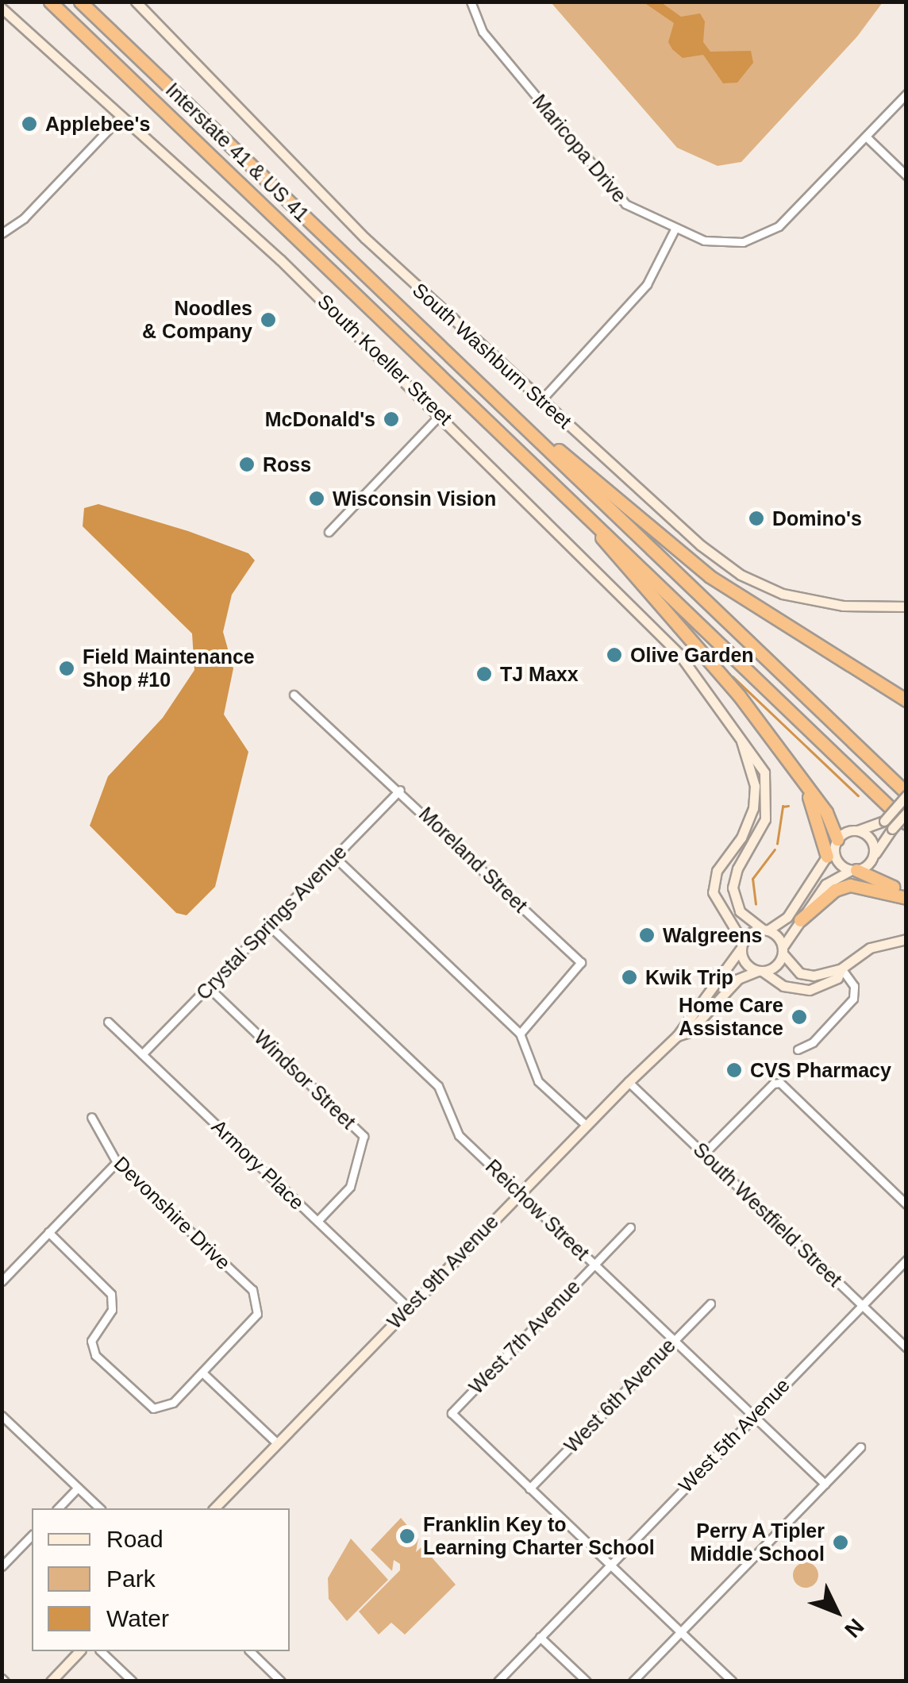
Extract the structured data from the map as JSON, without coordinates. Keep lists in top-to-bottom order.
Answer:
{
  "streets": {
    "highway": ["Interstate 41 & US 41"],
    "street": [
      "Maricopa Drive",
      "South Washburn Street",
      "South Koeller Street",
      "Moreland Street",
      "Crystal Springs Avenue",
      "Windsor Street",
      "Armory Place",
      "Reichow Street",
      "Devonshire Drive",
      "South Westfield Street",
      "West 9th Avenue",
      "West 7th Avenue",
      "West 6th Avenue",
      "West 5th Avenue"
    ]
  },
  "crossings": [
    ["South Koeller Street", "West 9th Avenue"],
    ["Moreland Street", "Crystal Springs Avenue"],
    ["Crystal Springs Avenue", "Windsor Street"],
    ["Crystal Springs Avenue", "Armory Place"],
    ["Crystal Springs Avenue", "Reichow Street"],
    ["Windsor Street", "Armory Place"],
    ["Armory Place", "West 9th Avenue"],
    ["Reichow Street", "West 9th Avenue"],
    ["Reichow Street", "West 7th Avenue"],
    ["Reichow Street", "West 6th Avenue"],
    ["Reichow Street", "West 5th Avenue"],
    ["South Westfield Street", "West 9th Avenue"],
    ["South Westfield Street", "West 5th Avenue"],
    ["West 7th Avenue", "West 6th Avenue"]
  ],
  "places": [
    "Applebee's",
    "Noodles & Company",
    "McDonald's",
    "Ross",
    "Wisconsin Vision",
    "Domino's",
    "Olive Garden",
    "Field Maintenance Shop #10",
    "TJ Maxx",
    "Walgreens",
    "Kwik Trip",
    "Home Care Assistance",
    "CVS Pharmacy",
    "Franklin Key to Learning Charter School",
    "Perry A Tipler Middle School"
  ],
  "legend": ["Road", "Park", "Water"],
  "north": "bottom right"
}
